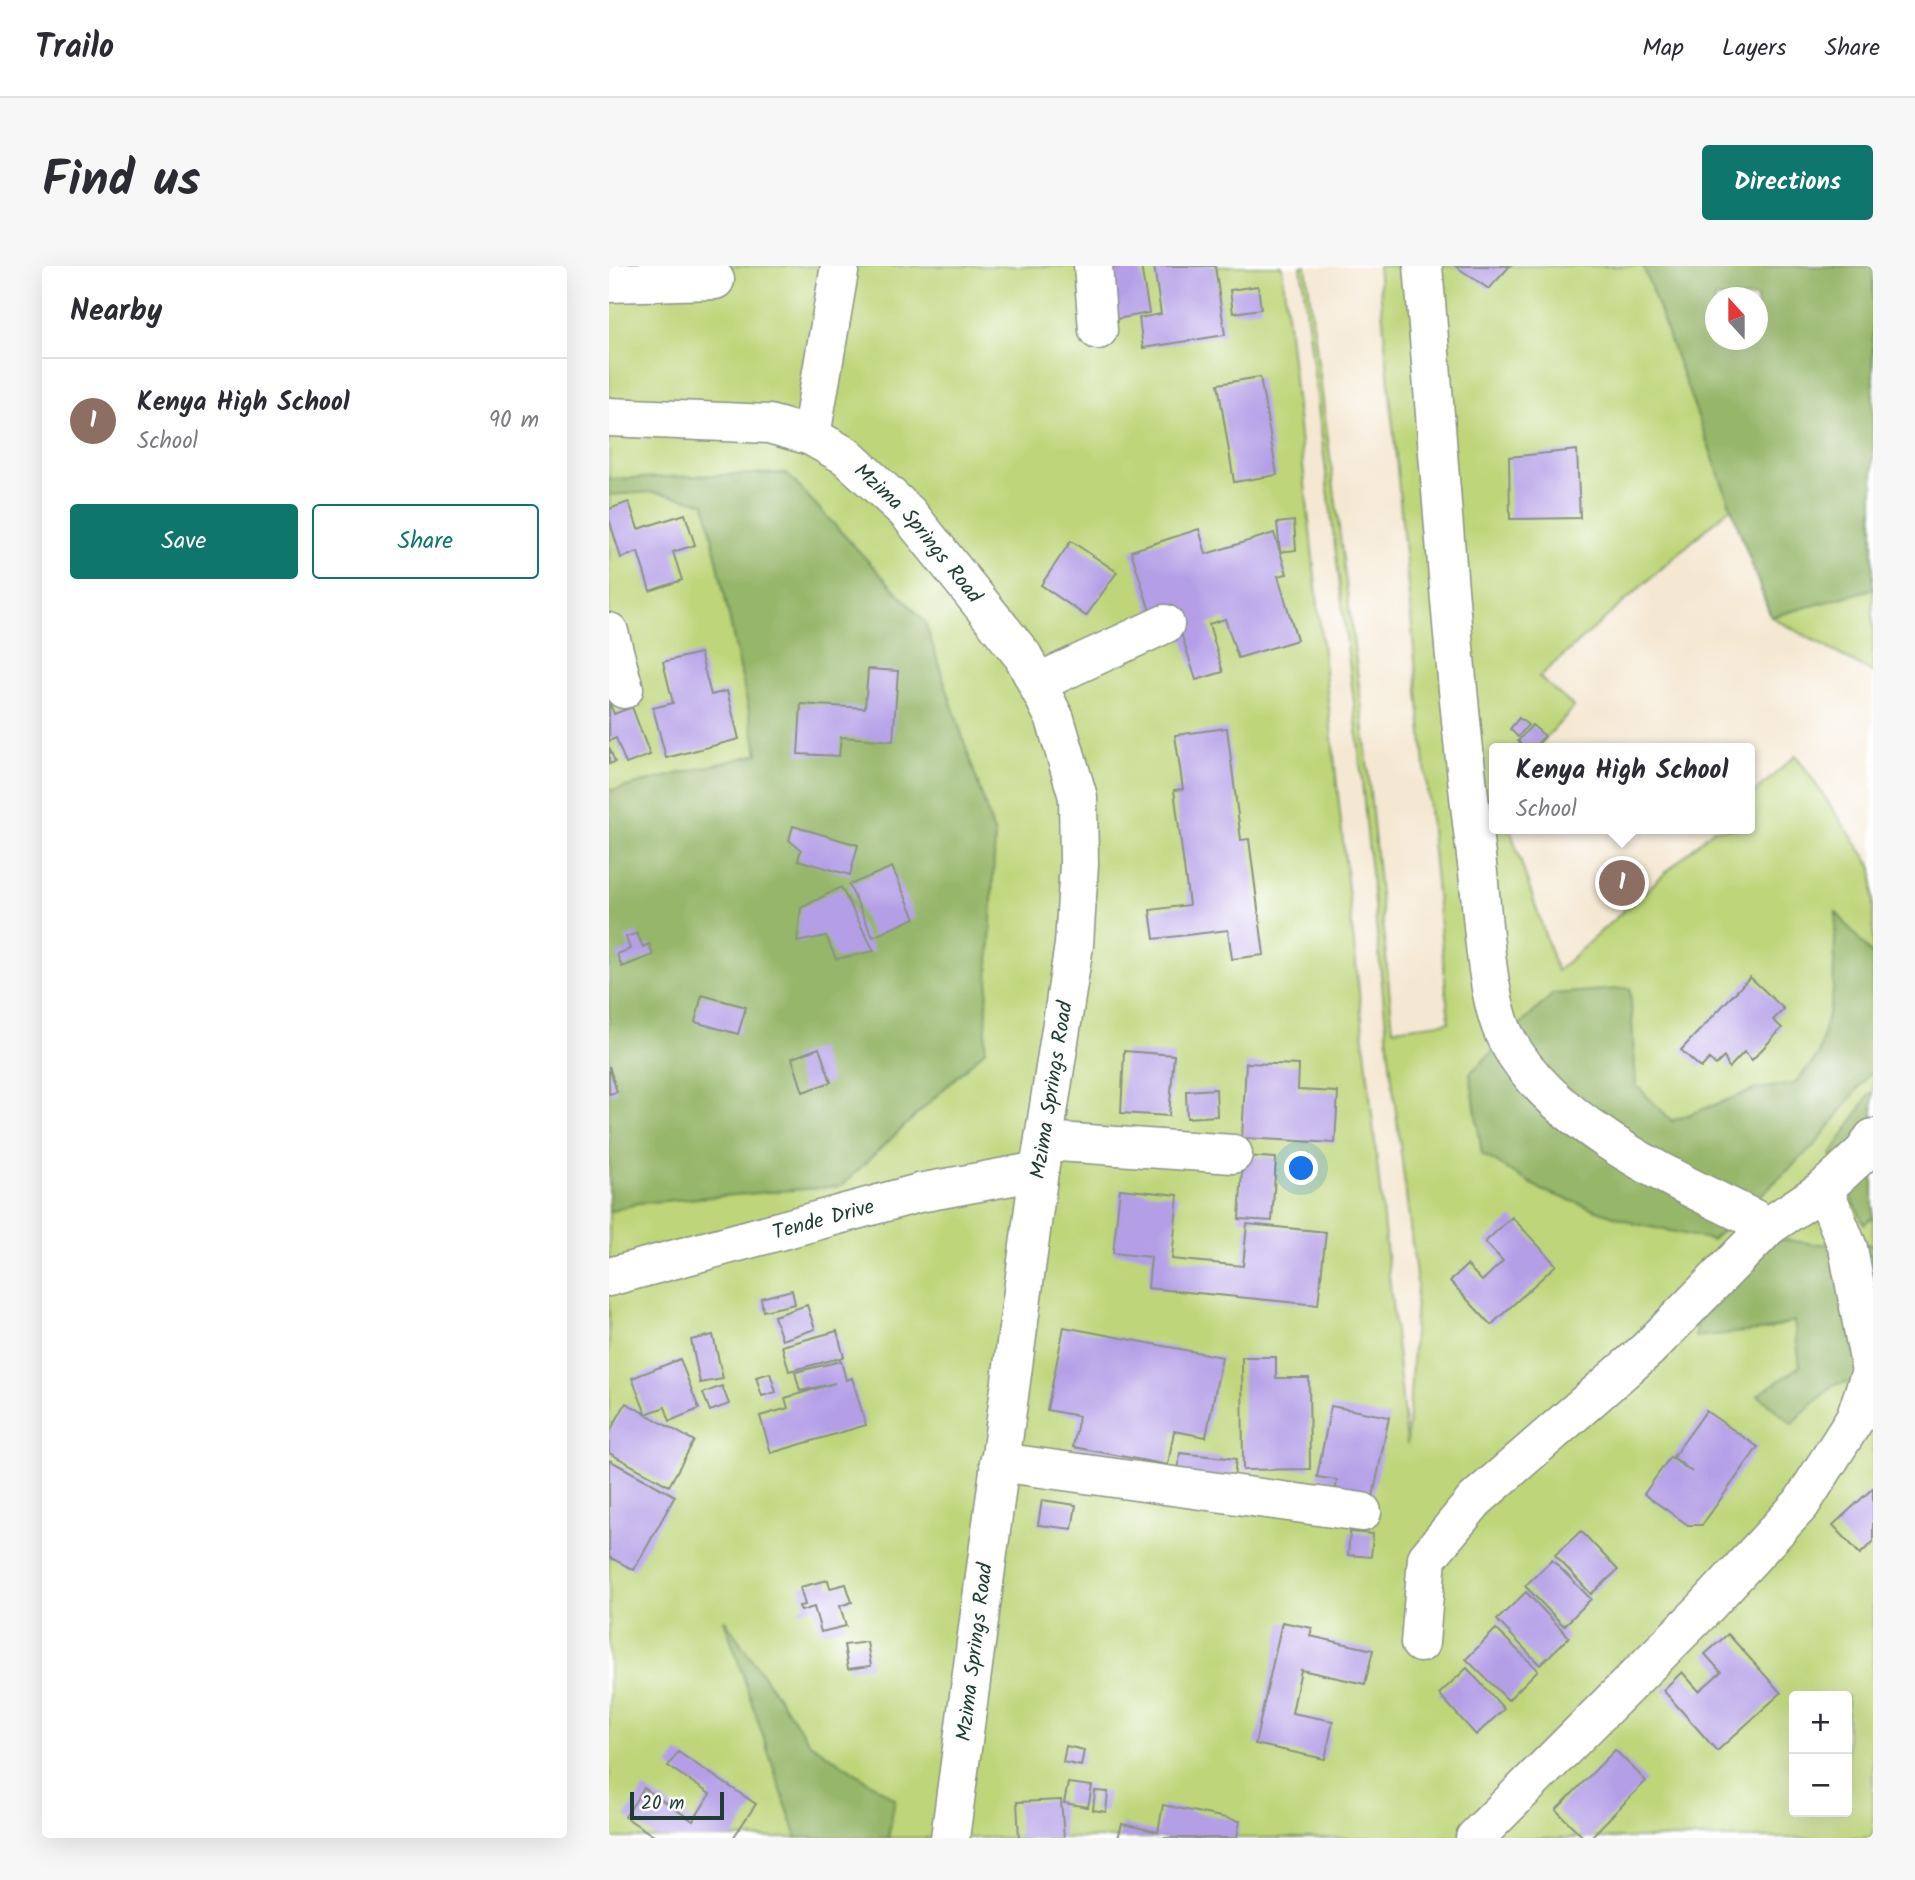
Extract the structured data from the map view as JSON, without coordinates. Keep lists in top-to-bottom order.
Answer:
{
  "streets": {
    "street": ["Mzima Springs Road", "Tende Drive"]
  },
  "crossings": [
    ["Mzima Springs Road", "Tende Drive"]
  ],
  "scale_bar": "20 m",
  "north": "top",
  "page": {
    "header": "Trailo",
    "nav": ["Map", "Layers", "Share"],
    "title": "Find us",
    "buttons": [
      "Directions",
      ["Save", "Share"]
    ],
    "heading": "Nearby",
    "list": [
      {
        "mark": "1",
        "name": "Kenya High School",
        "note": "School",
        "value": "90 m"
      }
    ],
    "popup": ["Kenya High School", "School"],
    "pins": "1",
    "map_buttons": ["+", "−"],
    "scale": "20 m"
  }
}
